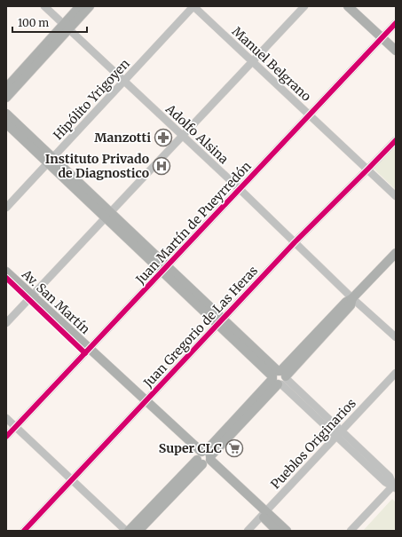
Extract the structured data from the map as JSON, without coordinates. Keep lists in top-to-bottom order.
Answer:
{
  "streets": {
    "main road": ["Av. San Martín"],
    "street": [
      "Manuel Belgrano",
      "Hipólito Yrigoyen",
      "Adolfo Alsina",
      "Juan Martín de Pueyrredón",
      "Juan Gregorio de Las Heras",
      "Pueblos Originarios"
    ]
  },
  "crossings": [
    ["Manuel Belgrano", "Hipólito Yrigoyen"],
    ["Manuel Belgrano", "Juan Martín de Pueyrredón"],
    ["Manuel Belgrano", "Juan Gregorio de Las Heras"],
    ["Hipólito Yrigoyen", "Adolfo Alsina"],
    ["Adolfo Alsina", "Juan Martín de Pueyrredón"],
    ["Adolfo Alsina", "Juan Gregorio de Las Heras"]
  ],
  "places": {
    "pharmacy": ["Manzotti"],
    "hospital": ["Instituto Privado de Diagnostico"],
    "supermarket": ["Super CLC"]
  },
  "scale_bar": "100 m"
}
